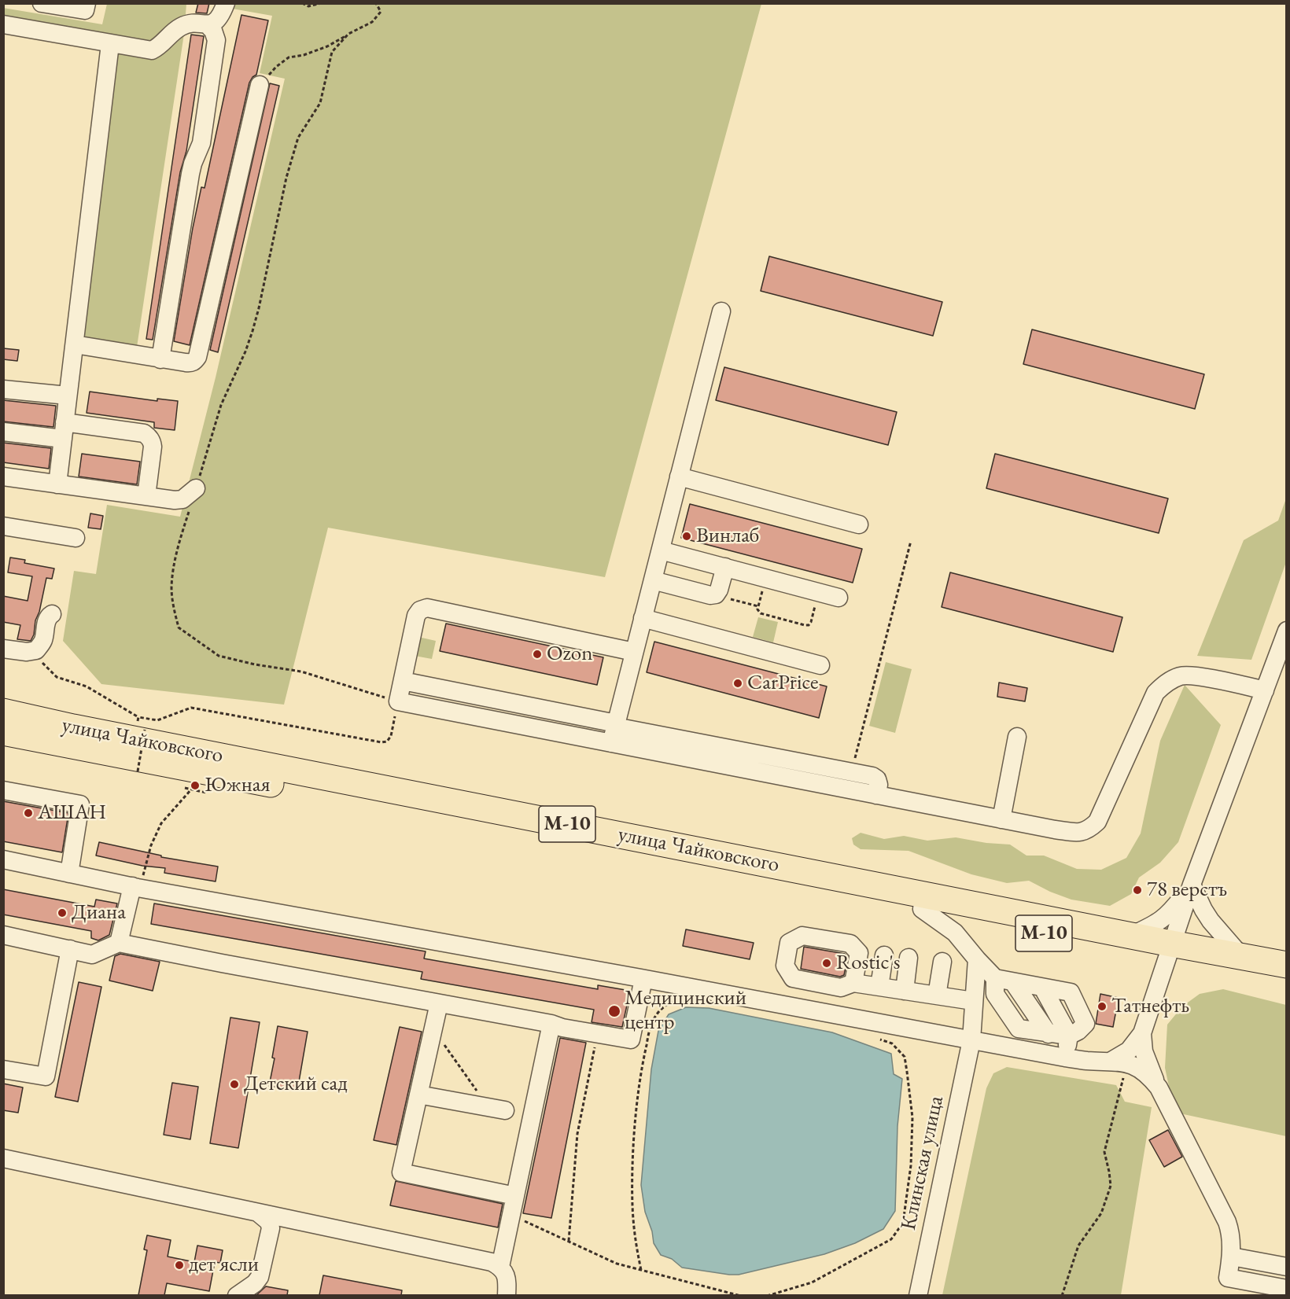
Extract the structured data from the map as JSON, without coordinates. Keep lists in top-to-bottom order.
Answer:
{
  "streets": {
    "highway": ["улица Чайковского", "М-10"],
    "street": ["Клинская улица"]
  },
  "crossings": [
    ["улица Чайковского", "М-10"]
  ],
  "places": [
    "Винлаб",
    "Ozon",
    "CarPrice",
    "Южная",
    "AШАН",
    "78 верстъ",
    "Диана",
    "Rostic's",
    "Татнефть",
    "Медицинский центр",
    "Детский сад",
    "дет ясли"
  ]
}
